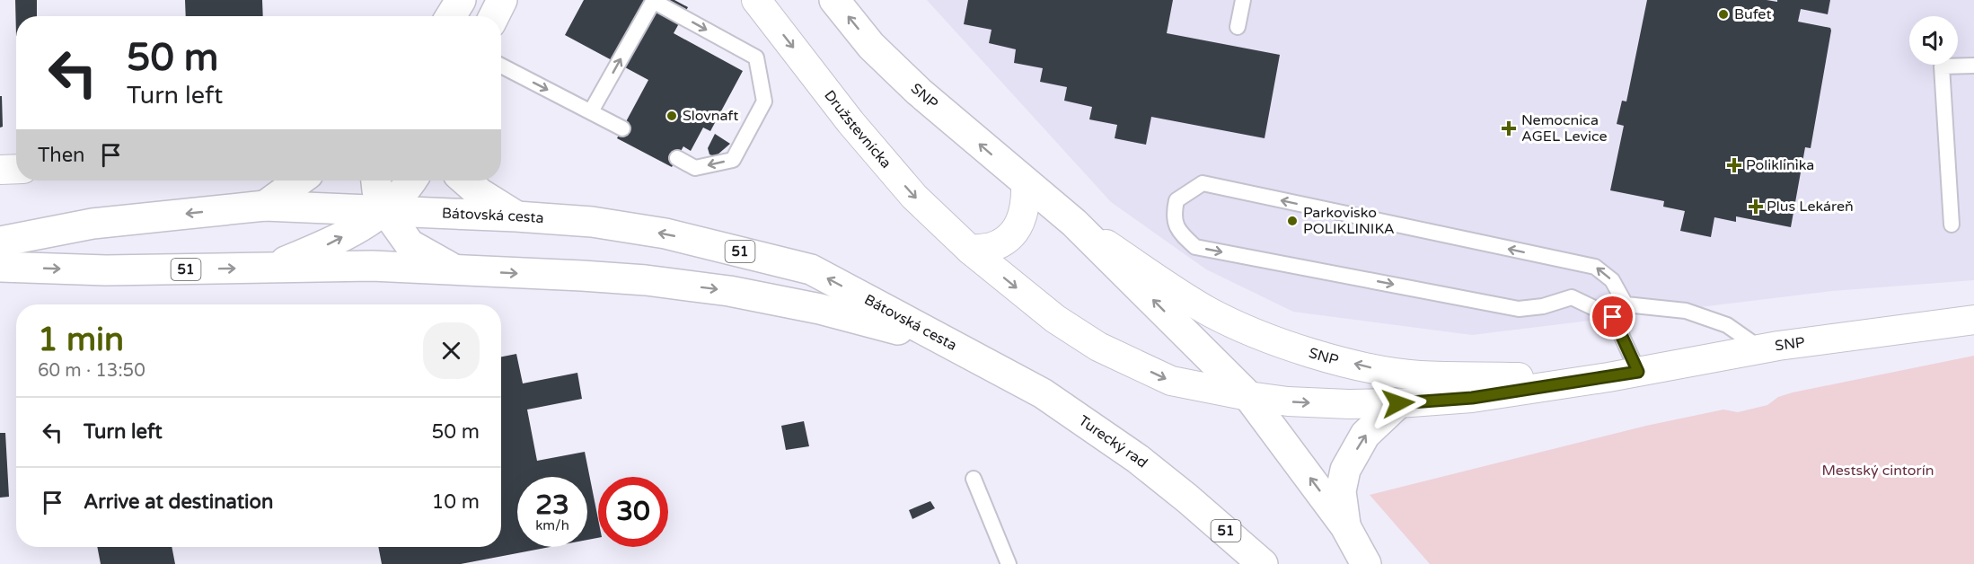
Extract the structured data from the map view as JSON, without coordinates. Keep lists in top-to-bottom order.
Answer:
{
  "streets": {
    "main road": [
      "SNP",
      "Bátovská cesta",
      "51",
      "Turecký rad"
    ],
    "street": ["Družstevnícka"]
  },
  "crossings": [
    ["SNP", "Družstevnícka"],
    ["Bátovská cesta", "Turecký rad"]
  ],
  "one_way": ["Družstevnícka"],
  "parks": ["Mestský cintorín"],
  "places": {
    "other": ["Bufet", "Slovnaft", "Parkovisko POLIKLINIKA"],
    "health": ["Nemocnica AGEL Levice", "Poliklinika", "Plus Lekáreň"]
  },
  "page": {
    "turn": ["50 m", "Turn left"],
    "then": "Then",
    "heading": ["1 min", "60 m · 13:50"],
    "list": [
      {
        "name": "Turn left",
        "value": "50 m"
      },
      {
        "name": "Arrive at destination",
        "value": "10 m"
      }
    ],
    "speed": "23 km/h",
    "limit": "30"
  }
}
